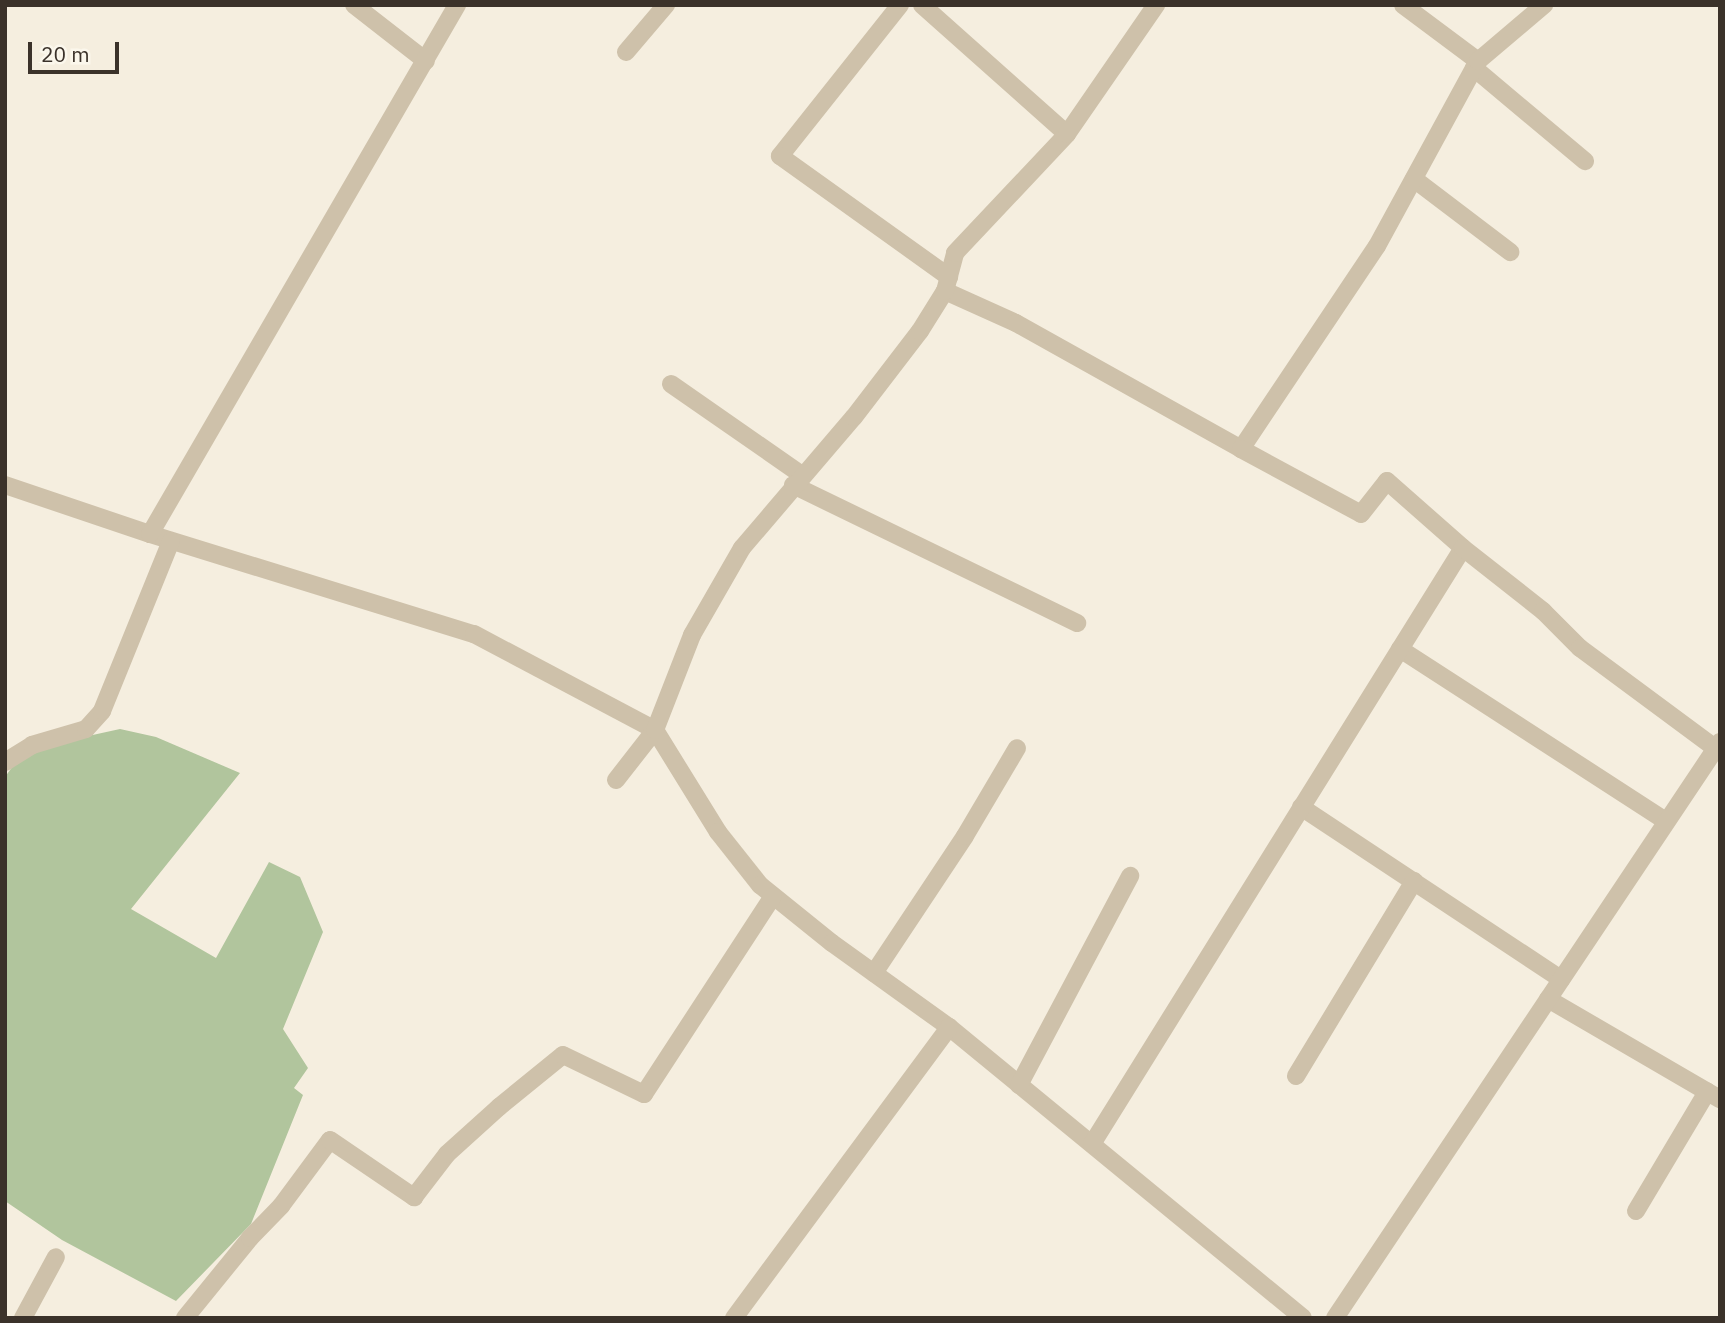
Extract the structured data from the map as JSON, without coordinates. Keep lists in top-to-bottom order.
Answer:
{
  "scale_bar": "20 m"
}
